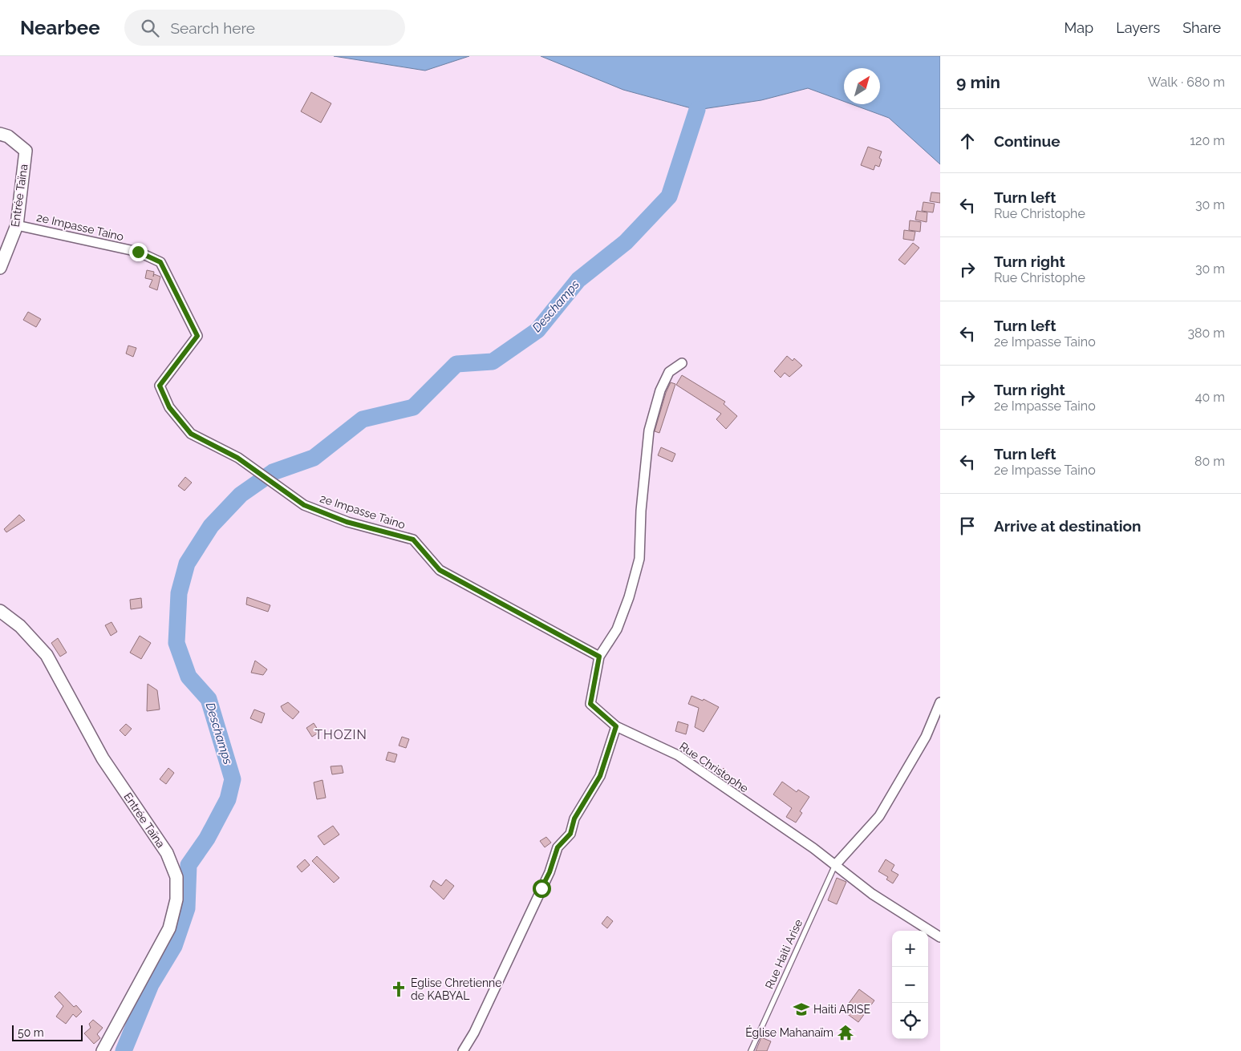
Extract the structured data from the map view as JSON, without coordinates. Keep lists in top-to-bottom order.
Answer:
{
  "streets": {
    "street": ["Entrée Taïna", "2e Impasse Taino", "Rue Christophe"],
    "lane": ["Rue Haiti Arise"]
  },
  "crossings": [
    ["Entrée Taïna", "2e Impasse Taino"],
    ["2e Impasse Taino", "Rue Christophe"],
    ["Rue Christophe", "Rue Haiti Arise"]
  ],
  "districts": ["THOZIN"],
  "water": ["Deschamps"],
  "places": {
    "church": ["Eglise Chretienne de KABYAL"],
    "school or university": ["Haiti ARISE"],
    "temple": ["Église Mahanaïm"]
  },
  "scale_bar": "50 m",
  "north": "top right",
  "page": {
    "header": "Nearbee",
    "search": "Search here",
    "nav": ["Map", "Layers", "Share"],
    "heading": ["9 min", "Walk · 680 m"],
    "list": [
      ["Continue", "120 m"],
      ["Turn left", "Rue Christophe", "30 m"],
      ["Turn right", "Rue Christophe", "30 m"],
      ["Turn left", "2e Impasse Taino", "380 m"],
      ["Turn right", "2e Impasse Taino", "40 m"],
      ["Turn left", "2e Impasse Taino", "80 m"],
      "Arrive at destination"
    ],
    "map_buttons": ["+", "−"],
    "scale": "50 m"
  }
}
